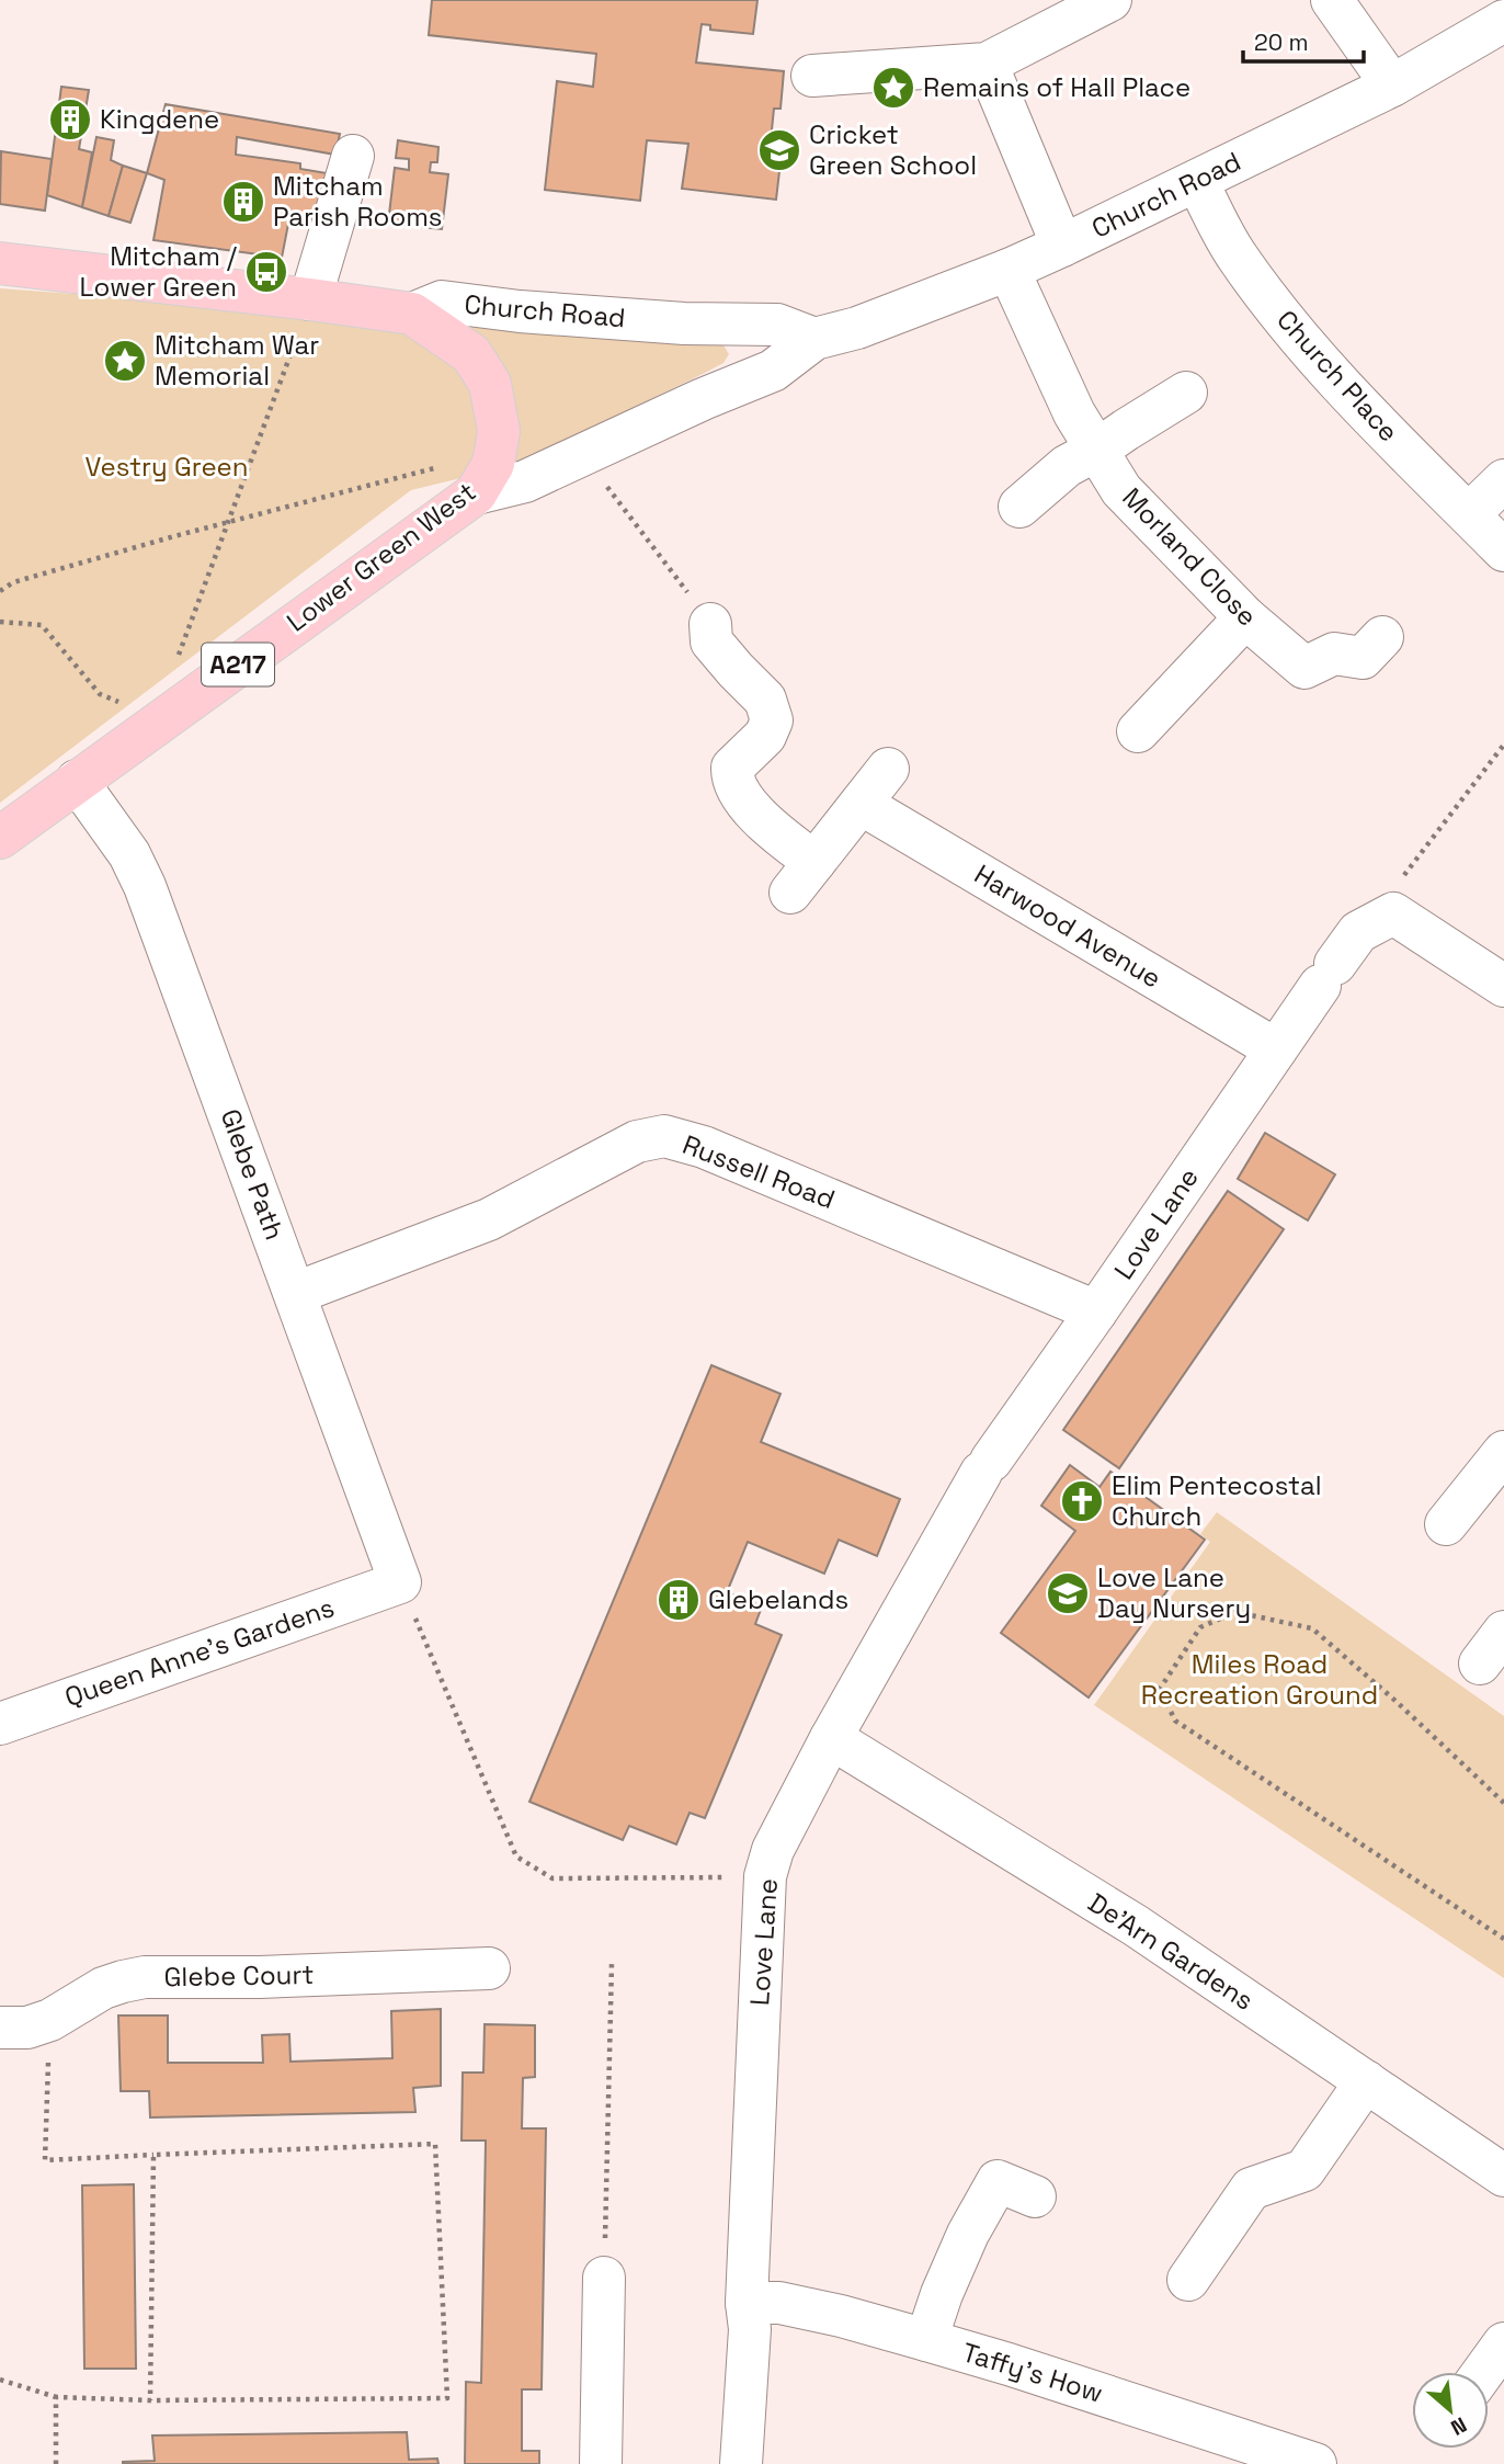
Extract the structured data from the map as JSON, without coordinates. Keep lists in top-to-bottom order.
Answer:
{
  "streets": {
    "main road": ["Lower Green West", "A217"],
    "street": [
      "Church Road",
      "Church Place",
      "Morland Close",
      "Harwood Avenue",
      "Russell Road",
      "Glebe Path",
      "Love Lane",
      "Queen Anne's Gardens",
      "De'Arn Gardens",
      "Glebe Court",
      "Taffy's How"
    ]
  },
  "crossings": [
    ["Church Road", "Church Place"],
    ["Church Road", "Lower Green West"],
    ["Church Road", "Morland Close"],
    ["Lower Green West", "Glebe Path"],
    ["Harwood Avenue", "Love Lane"],
    ["Russell Road", "Glebe Path"],
    ["Russell Road", "Love Lane"],
    ["Glebe Path", "Queen Anne's Gardens"],
    ["Love Lane", "De'Arn Gardens"],
    ["Love Lane", "Taffy's How"]
  ],
  "parks": ["Vestry Green", "Miles Road Recreation Ground"],
  "places": {
    "place": ["Remains of Hall Place", "Mitcham War Memorial"],
    "building": ["Kingdene", "Mitcham Parish Rooms", "Glebelands"],
    "school or university": ["Cricket Green School", "Love Lane Day Nursery"],
    "bus stop": ["Mitcham / Lower Green"],
    "church": ["Elim Pentecostal Church"]
  },
  "scale_bar": "20 m",
  "north": "bottom right"
}
